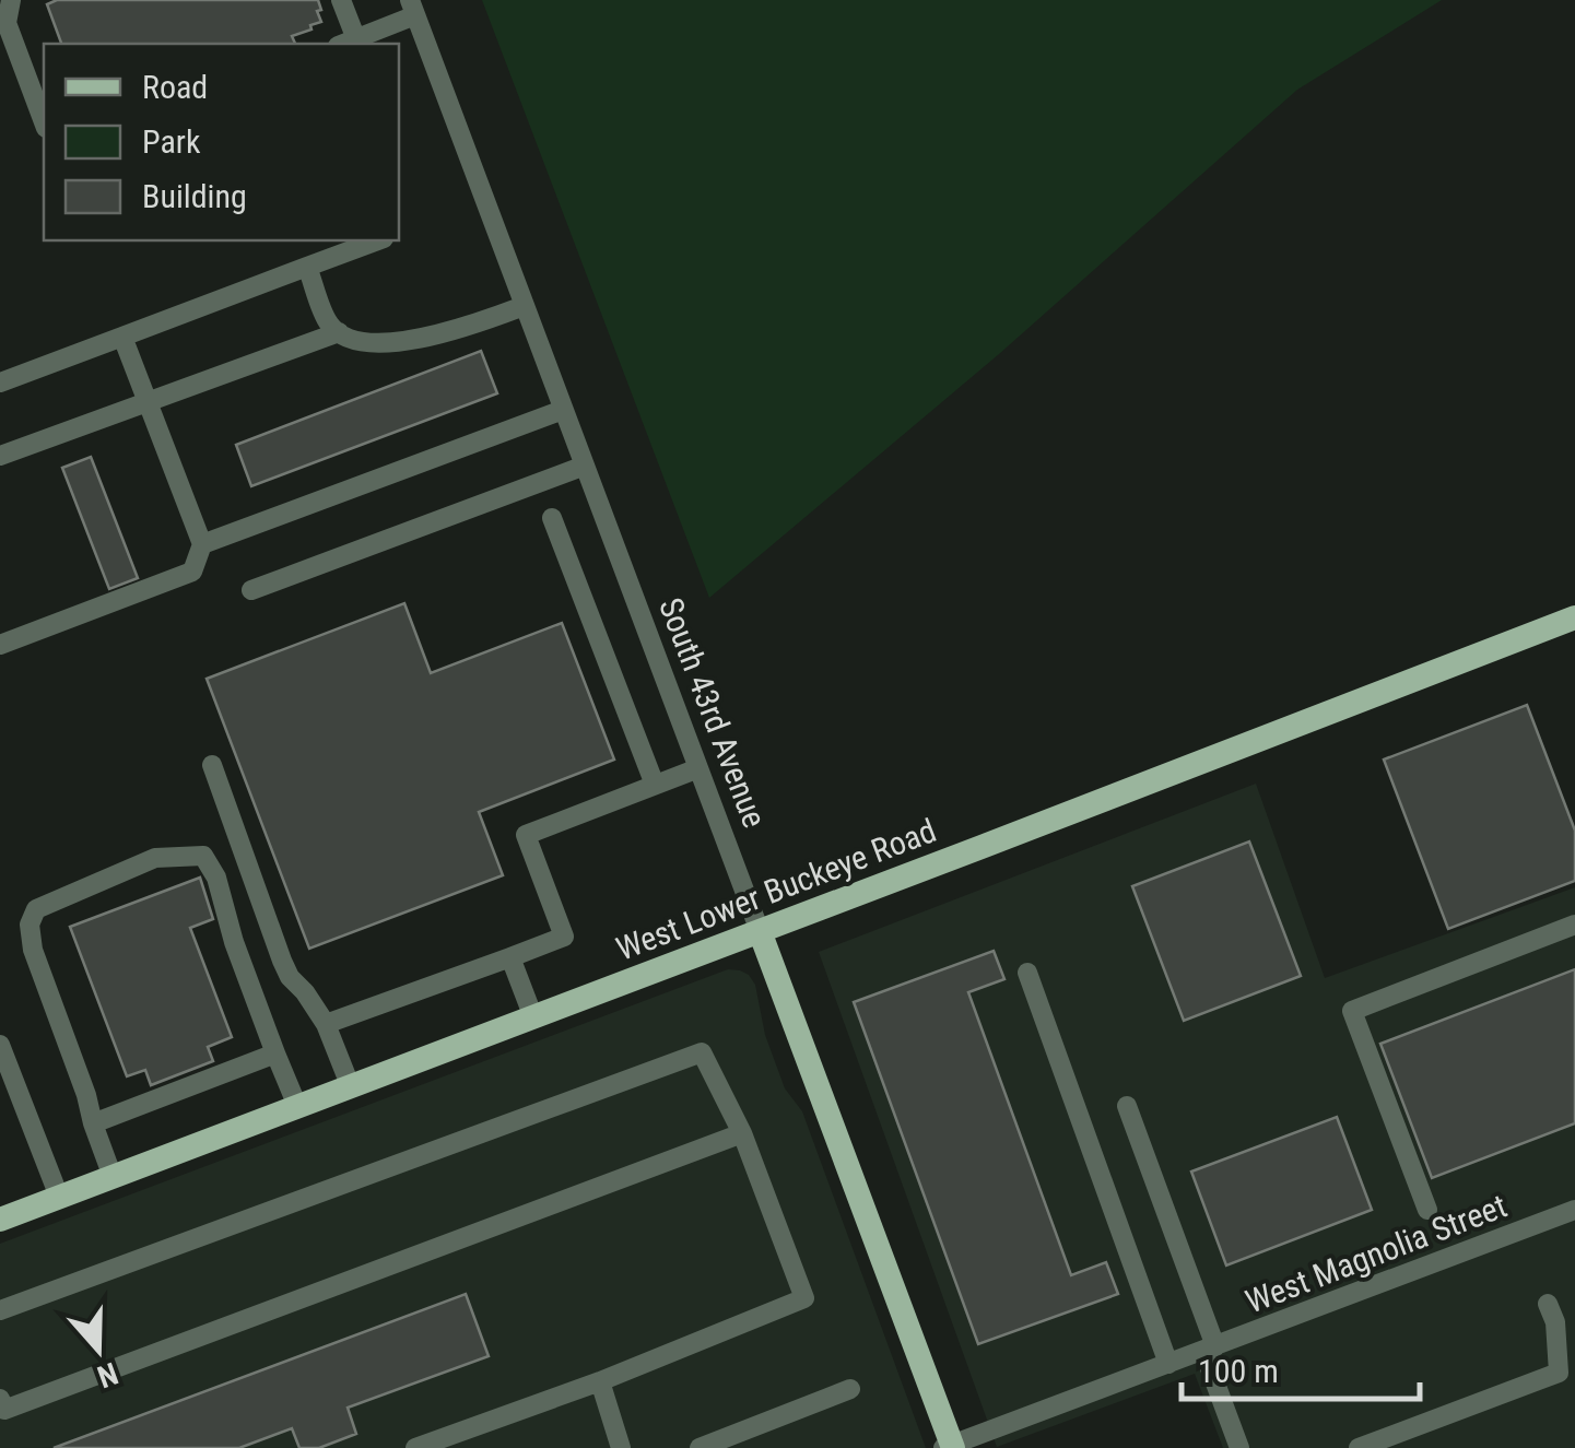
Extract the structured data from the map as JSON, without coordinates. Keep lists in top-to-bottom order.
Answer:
{
  "streets": {
    "main road": ["South 43rd Avenue", "West Lower Buckeye Road"],
    "street": ["West Magnolia Street"]
  },
  "crossings": [
    ["South 43rd Avenue", "West Lower Buckeye Road"],
    ["South 43rd Avenue", "West Magnolia Street"]
  ],
  "legend": ["Road", "Park", "Building"],
  "scale_bar": "100 m",
  "north": "bottom"
}
